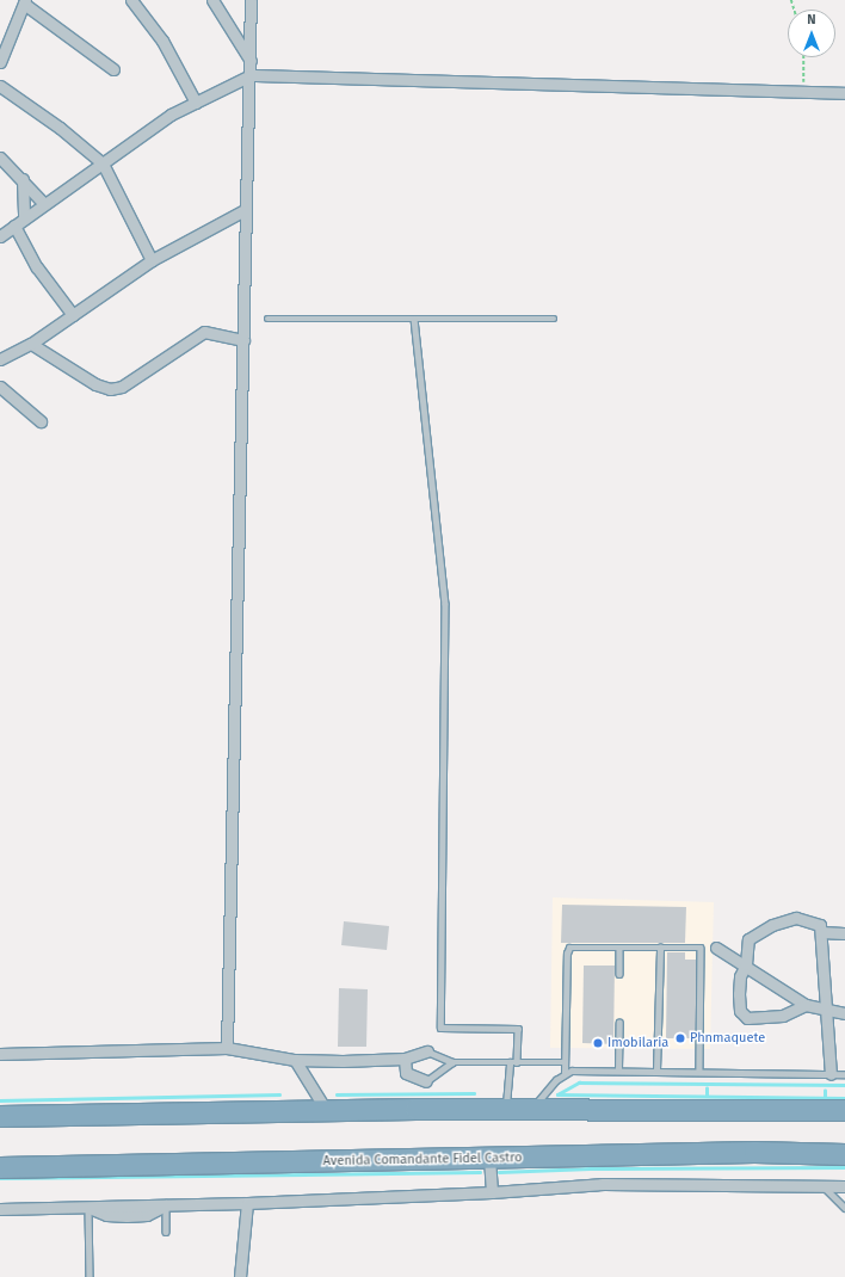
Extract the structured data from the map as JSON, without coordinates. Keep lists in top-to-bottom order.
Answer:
{
  "streets": {
    "highway": ["Avenida Comandante Fidel Castro"]
  },
  "places": ["Phnmaquete", "Imobilaria"],
  "north": "top"
}
